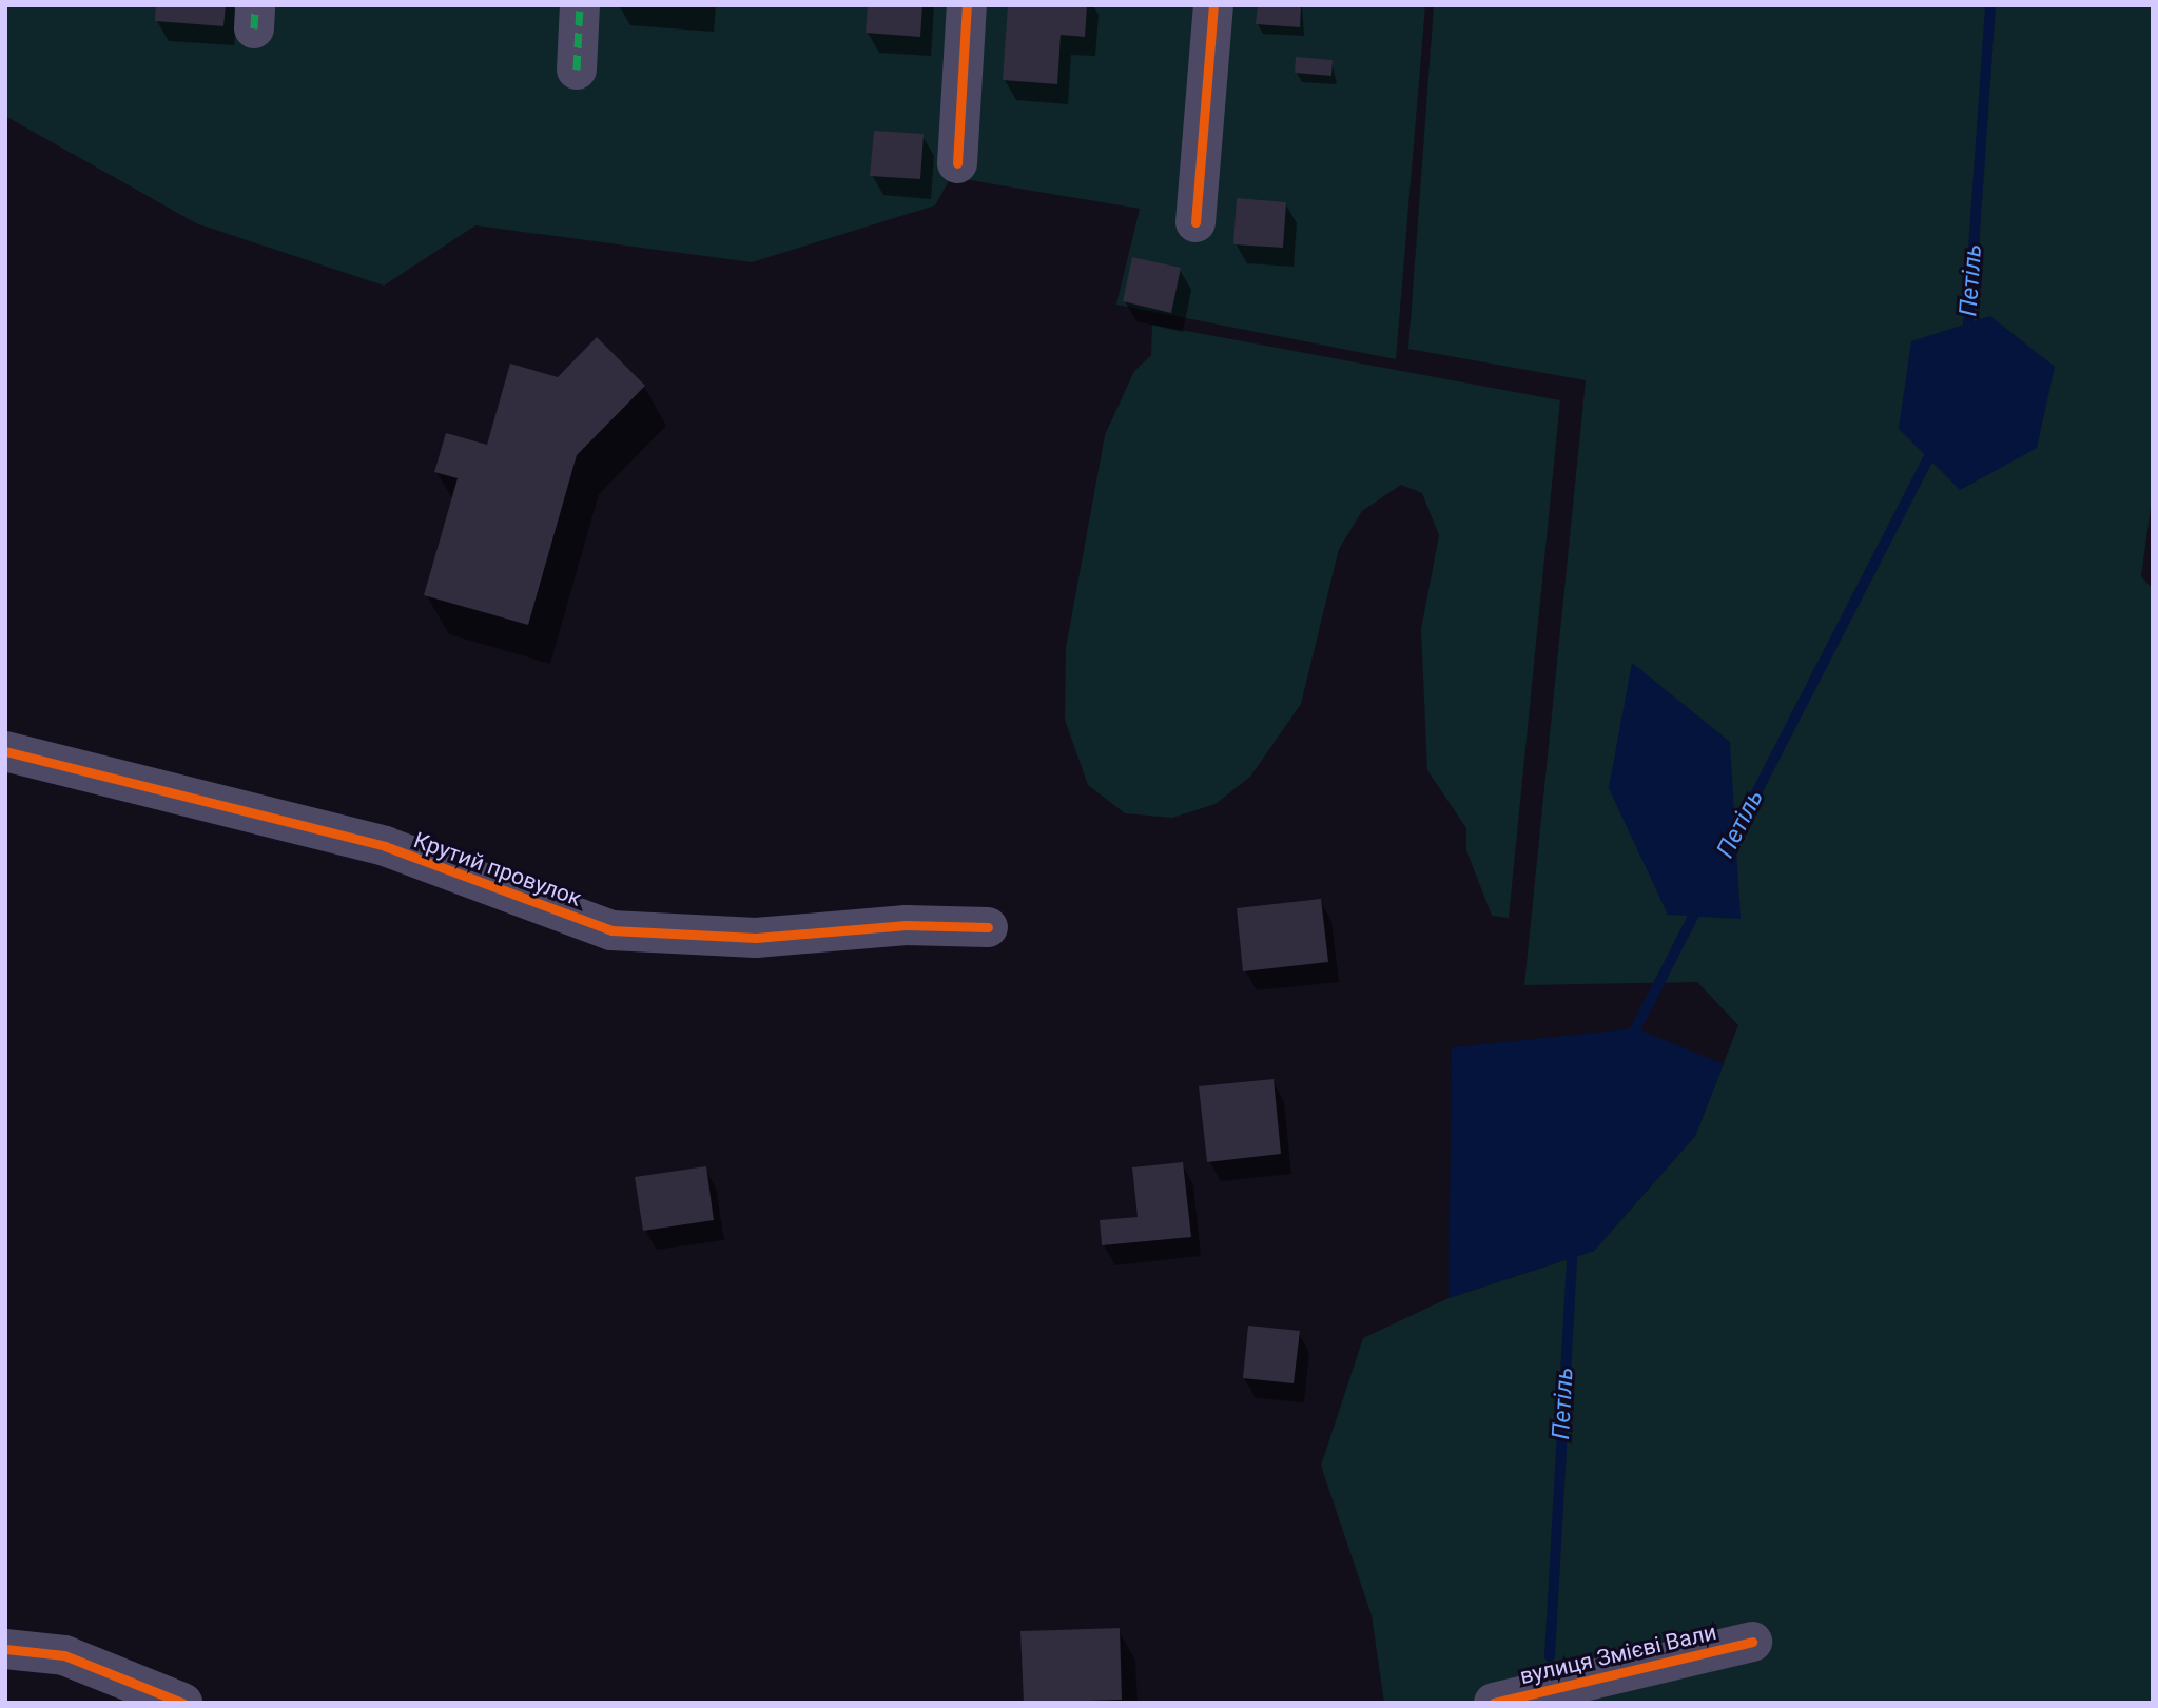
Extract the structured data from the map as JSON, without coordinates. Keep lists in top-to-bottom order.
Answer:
{
  "streets": {
    "street": ["Крутий провулок", "вулиця Змієві Вали"]
  },
  "water": ["Петіль"]
}
